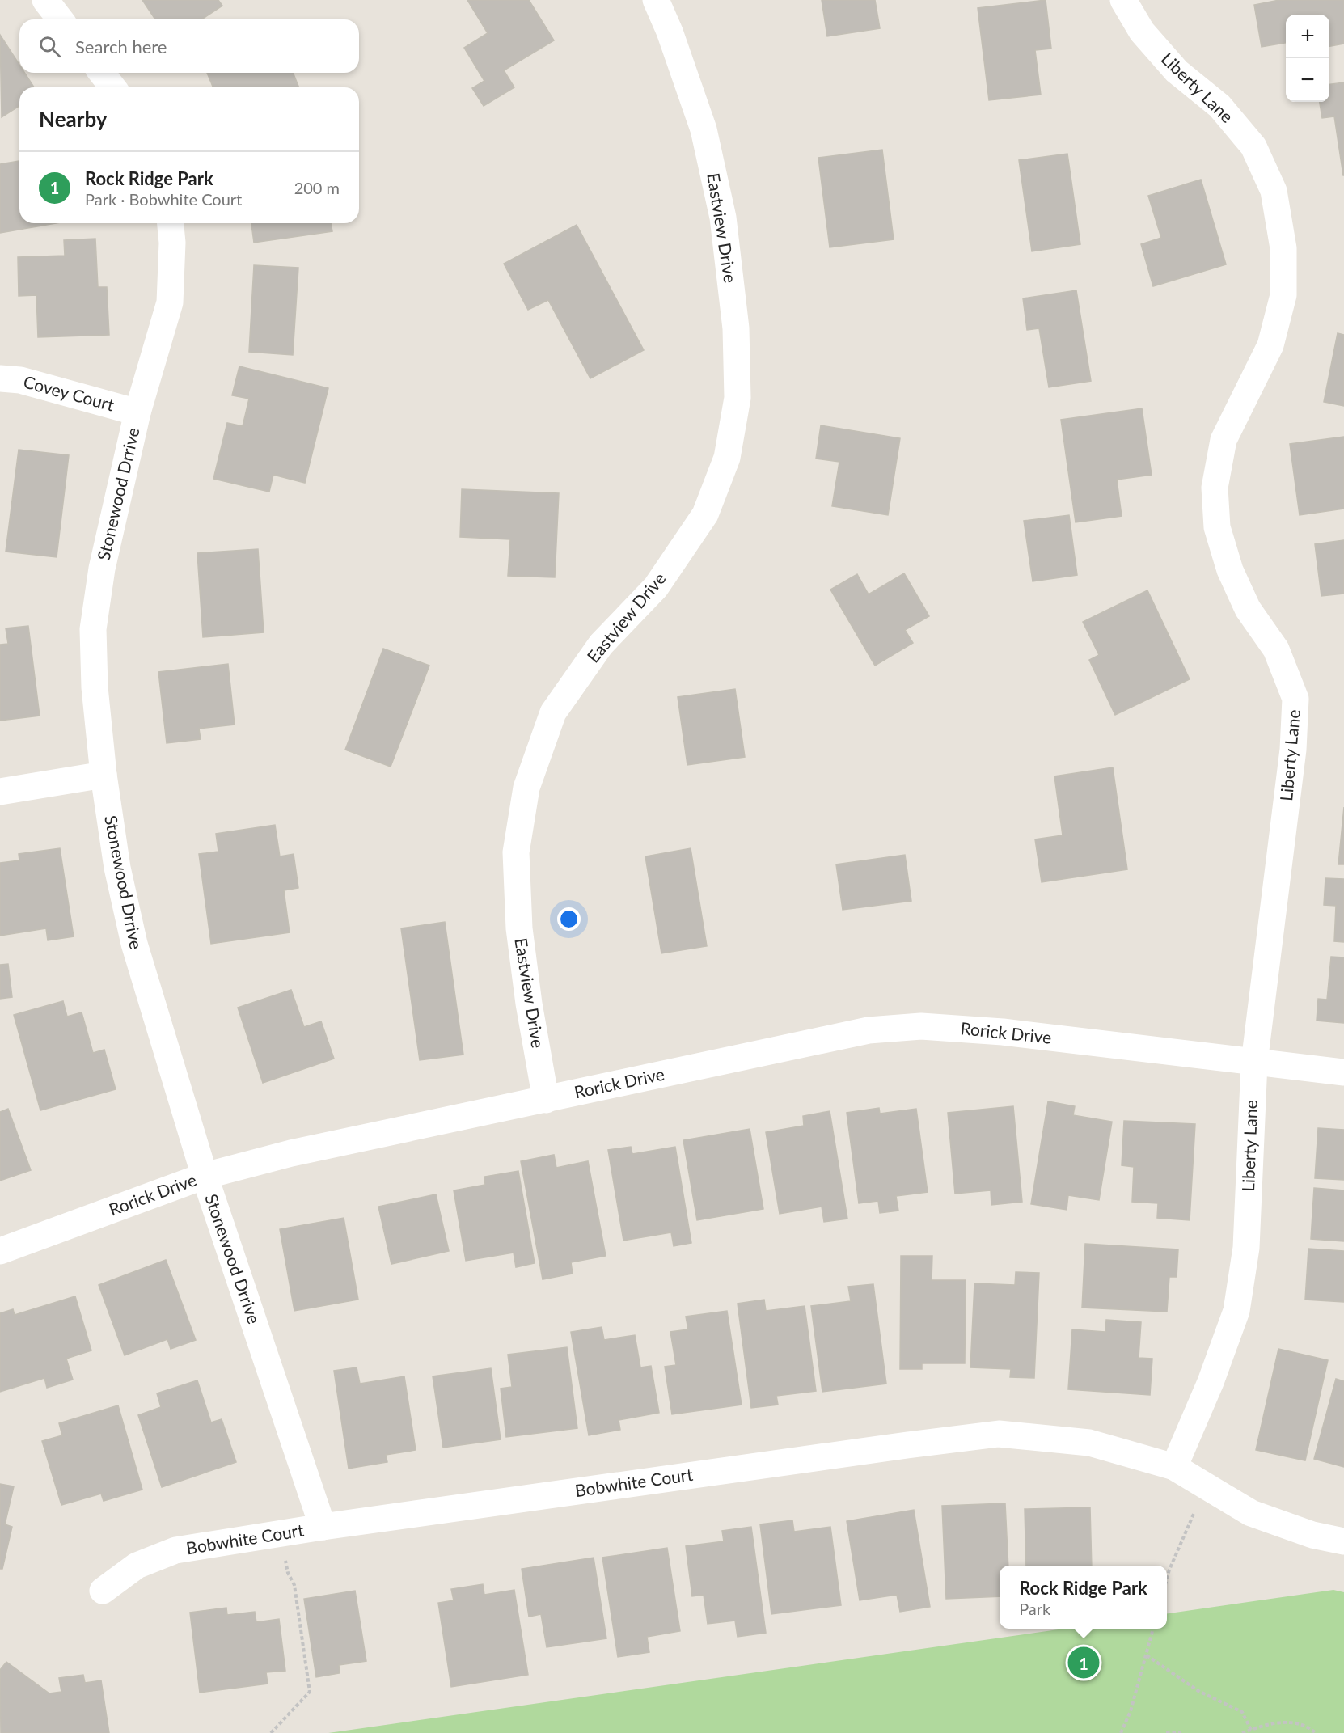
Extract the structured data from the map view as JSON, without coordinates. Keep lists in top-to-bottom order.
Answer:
{
  "streets": {
    "street": [
      "Liberty Lane",
      "Eastview Drive",
      "Covey Court",
      "Stonewood Drrive",
      "Rorick Drive",
      "Bobwhite Court"
    ]
  },
  "crossings": [
    ["Liberty Lane", "Rorick Drive"],
    ["Liberty Lane", "Bobwhite Court"],
    ["Eastview Drive", "Rorick Drive"],
    ["Covey Court", "Stonewood Drrive"],
    ["Stonewood Drrive", "Rorick Drive"],
    ["Stonewood Drrive", "Bobwhite Court"]
  ],
  "page": {
    "map_buttons": ["+", "−"],
    "search": "Search here",
    "heading": "Nearby",
    "list": [
      {
        "mark": "1",
        "name": "Rock Ridge Park",
        "note": "Park · Bobwhite Court",
        "value": "200 m"
      }
    ],
    "popup": ["Rock Ridge Park", "Park"],
    "pins": "1"
  }
}
